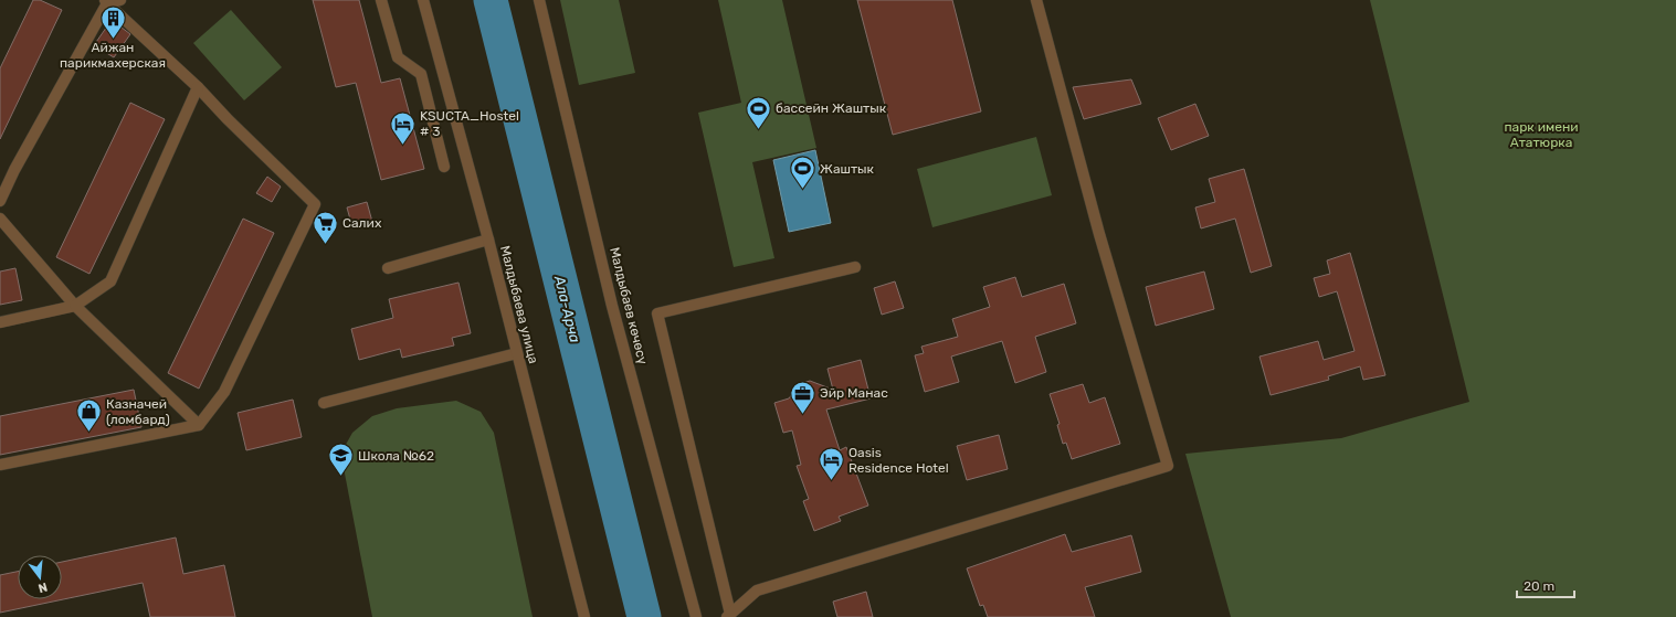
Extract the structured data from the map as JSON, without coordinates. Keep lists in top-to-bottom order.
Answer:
{
  "streets": {
    "street": ["Малдыбаева улица", "Малдыбаев көчөсү"]
  },
  "water": ["Ала-Арча"],
  "parks": ["парк имени Ататюрка"],
  "places": {
    "building": ["Айжан парикмахерская"],
    "sports": ["бассейн Жаштык", "Жаштык"],
    "hotel": ["KSUCTA_Hostel # 3", "Oasis Residence Hotel"],
    "supermarket": ["Салих"],
    "office": ["Эйр Манас"],
    "shop": ["Казначей (ломбард)"],
    "school or university": ["Школа №62"]
  },
  "scale_bar": "20 m",
  "north": "bottom"
}
